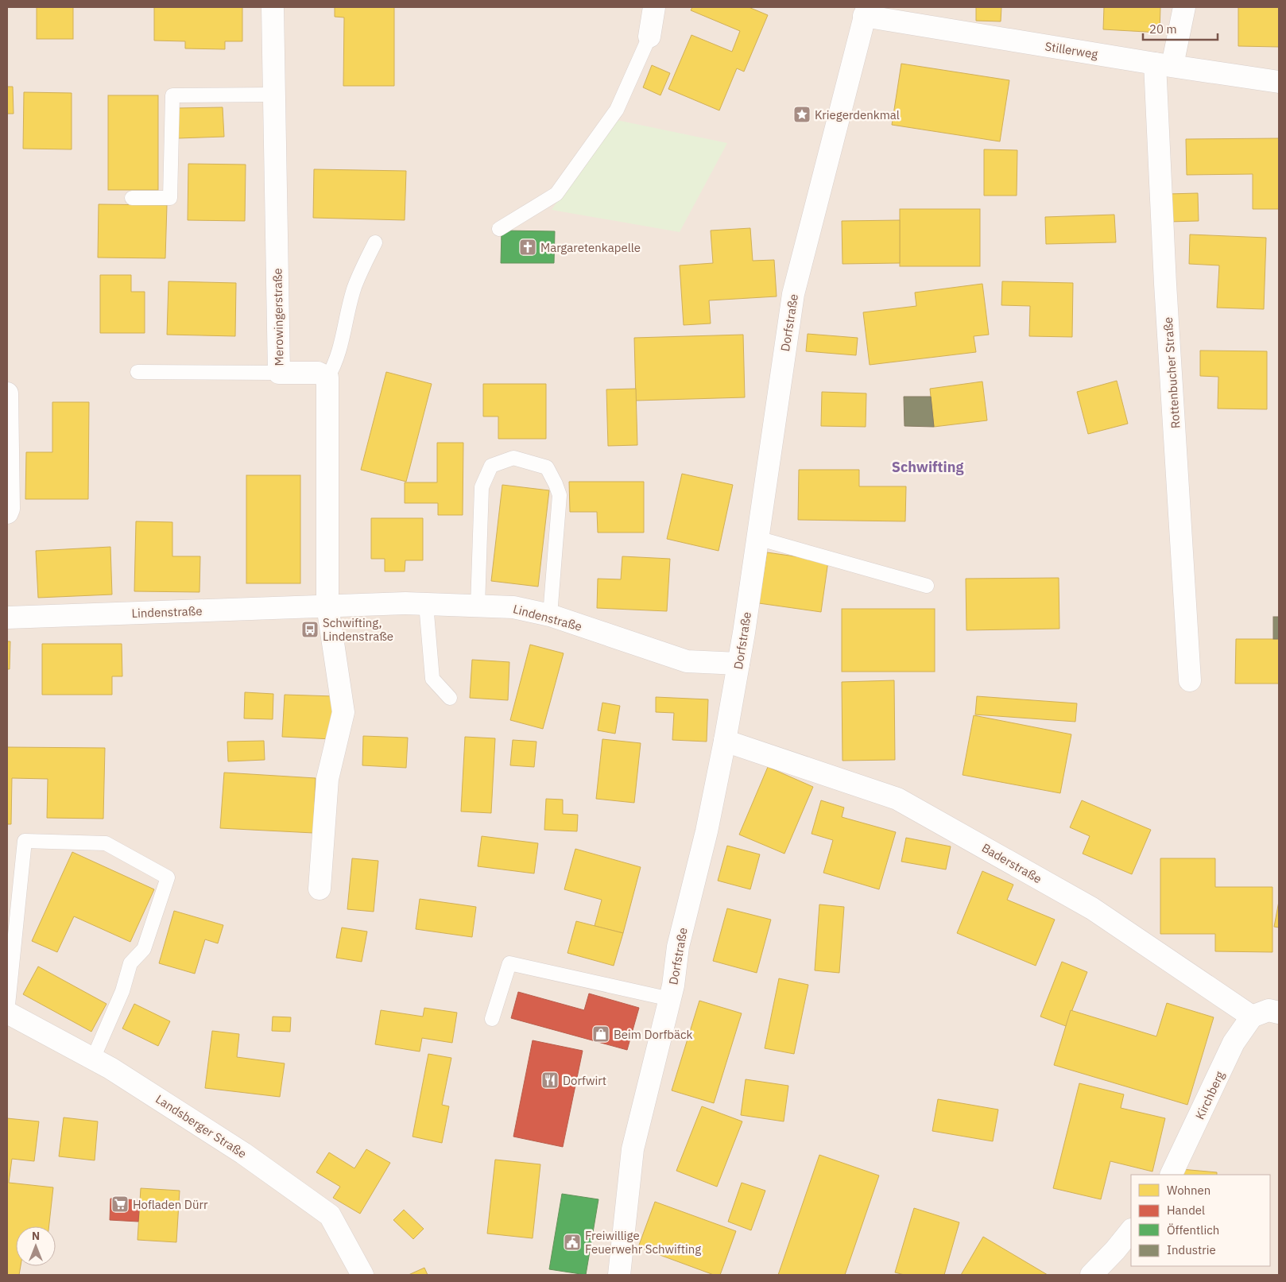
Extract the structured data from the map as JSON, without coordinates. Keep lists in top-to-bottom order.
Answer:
{
  "streets": {
    "street": [
      "Stillerweg",
      "Merowingerstraße",
      "Dorfstraße",
      "Rottenbucher Straße",
      "Lindenstraße",
      "Baderstraße",
      "Kirchberg",
      "Landsberger Straße"
    ]
  },
  "crossings": [
    ["Stillerweg", "Dorfstraße"],
    ["Stillerweg", "Rottenbucher Straße"],
    ["Dorfstraße", "Lindenstraße"],
    ["Dorfstraße", "Baderstraße"],
    ["Baderstraße", "Kirchberg"]
  ],
  "districts": ["Schwifting"],
  "places": {
    "place": ["Kriegerdenkmal"],
    "church": ["Margaretenkapelle"],
    "bus stop": ["Schwifting, Lindenstraße"],
    "shop": ["Beim Dorfbäck"],
    "restaurant": ["Dorfwirt"],
    "supermarket": ["Hofladen Dürr"],
    "public building": ["Freiwillige Feuerwehr Schwifting"]
  },
  "legend": [
    "Wohnen",
    "Handel",
    "Öffentlich",
    "Industrie"
  ],
  "scale_bar": "20 m",
  "north": "top"
}
